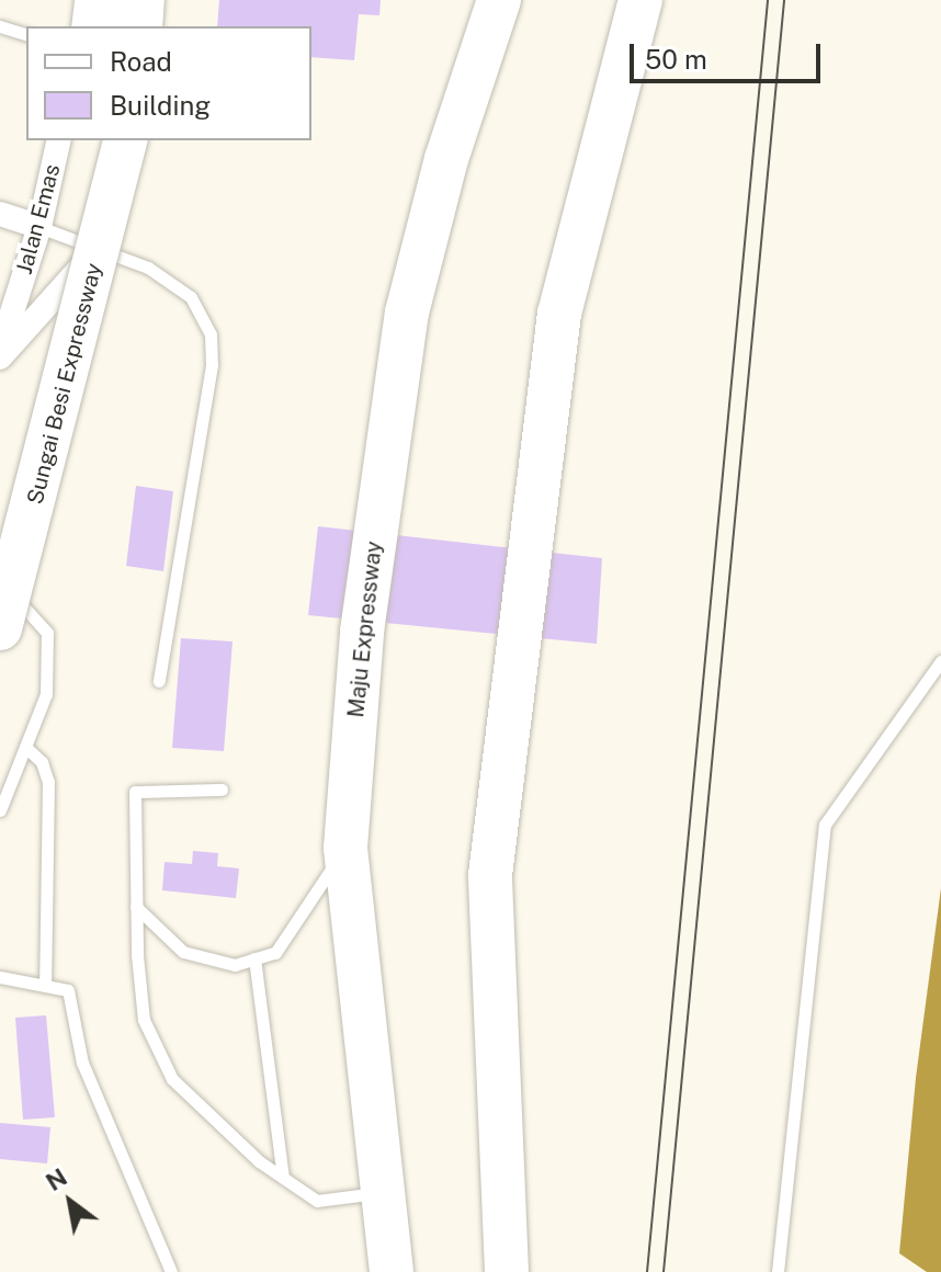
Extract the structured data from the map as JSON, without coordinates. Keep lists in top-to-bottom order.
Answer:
{
  "streets": {
    "highway": ["Sungai Besi Expressway", "Maju Expressway"],
    "street": ["Jalan Emas"]
  },
  "legend": ["Road", "Building"],
  "scale_bar": "50 m",
  "north": "top left"
}
